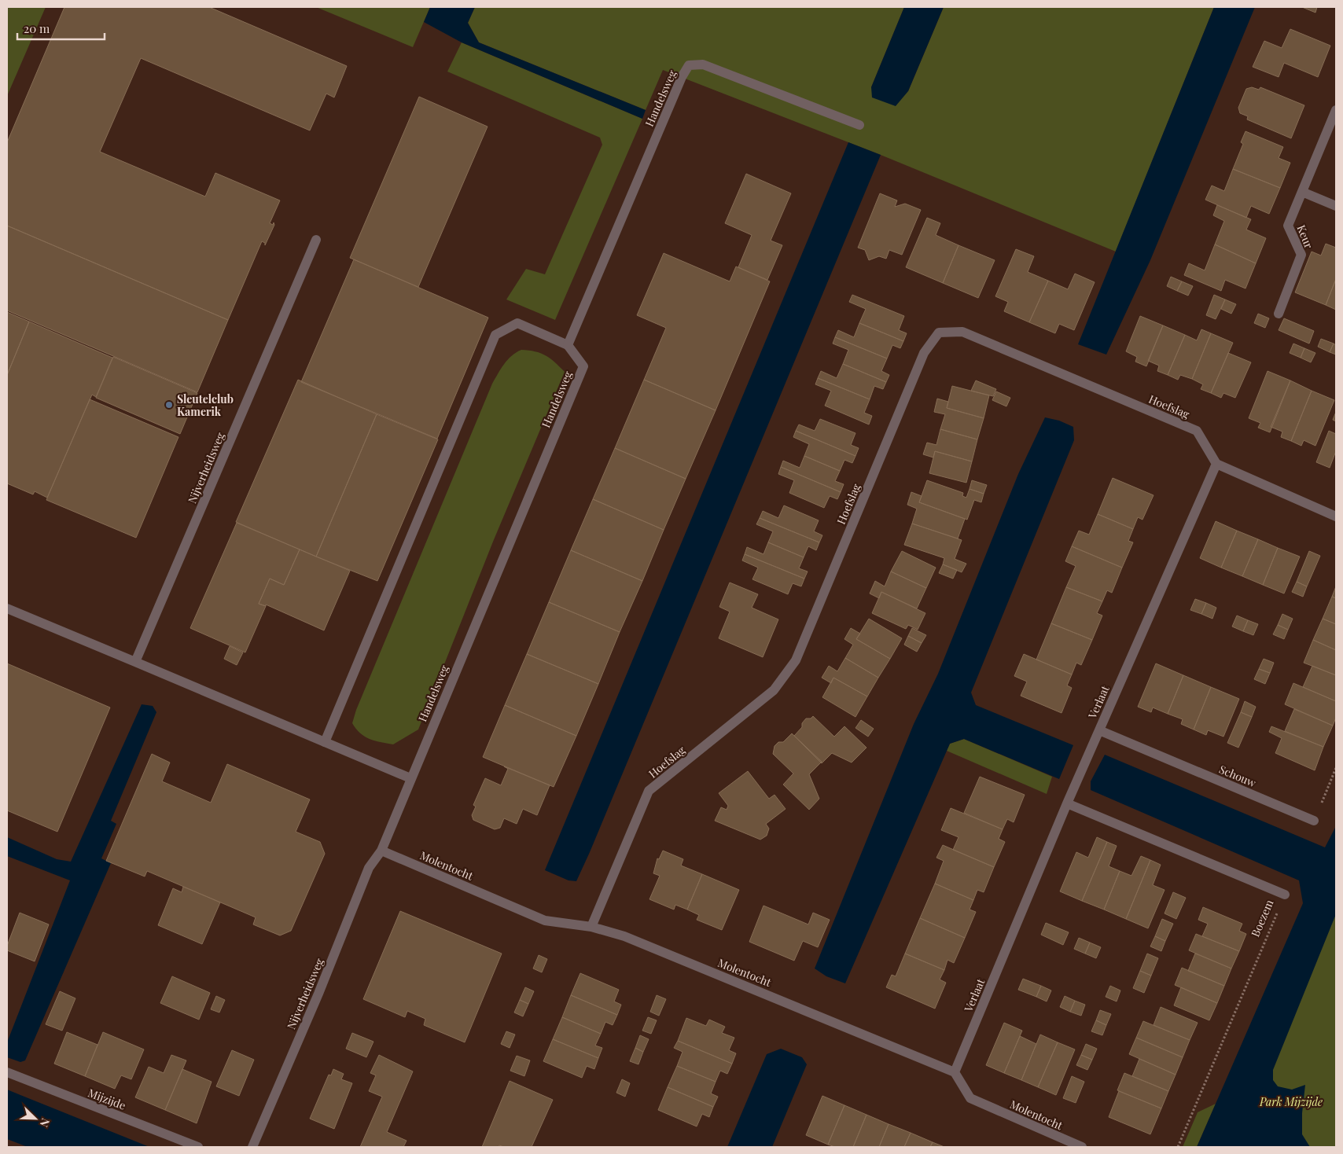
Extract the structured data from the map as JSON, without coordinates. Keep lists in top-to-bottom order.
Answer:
{
  "streets": {
    "street": [
      "Handelsweg",
      "Keur",
      "Hoefslag",
      "Nijverheidsweg",
      "Verlaat",
      "Schouw",
      "Molentocht",
      "Boezem",
      "Mijzijde"
    ]
  },
  "crossings": [
    ["Handelsweg", "Nijverheidsweg"],
    ["Handelsweg", "Molentocht"],
    ["Hoefslag", "Verlaat"],
    ["Hoefslag", "Molentocht"],
    ["Nijverheidsweg", "Molentocht"],
    ["Verlaat", "Schouw"],
    ["Verlaat", "Molentocht"],
    ["Verlaat", "Boezem"]
  ],
  "parks": ["Park Mijzijde"],
  "places": ["Sleutelclub Kamerik"],
  "scale_bar": "20 m",
  "north": "bottom right"
}
